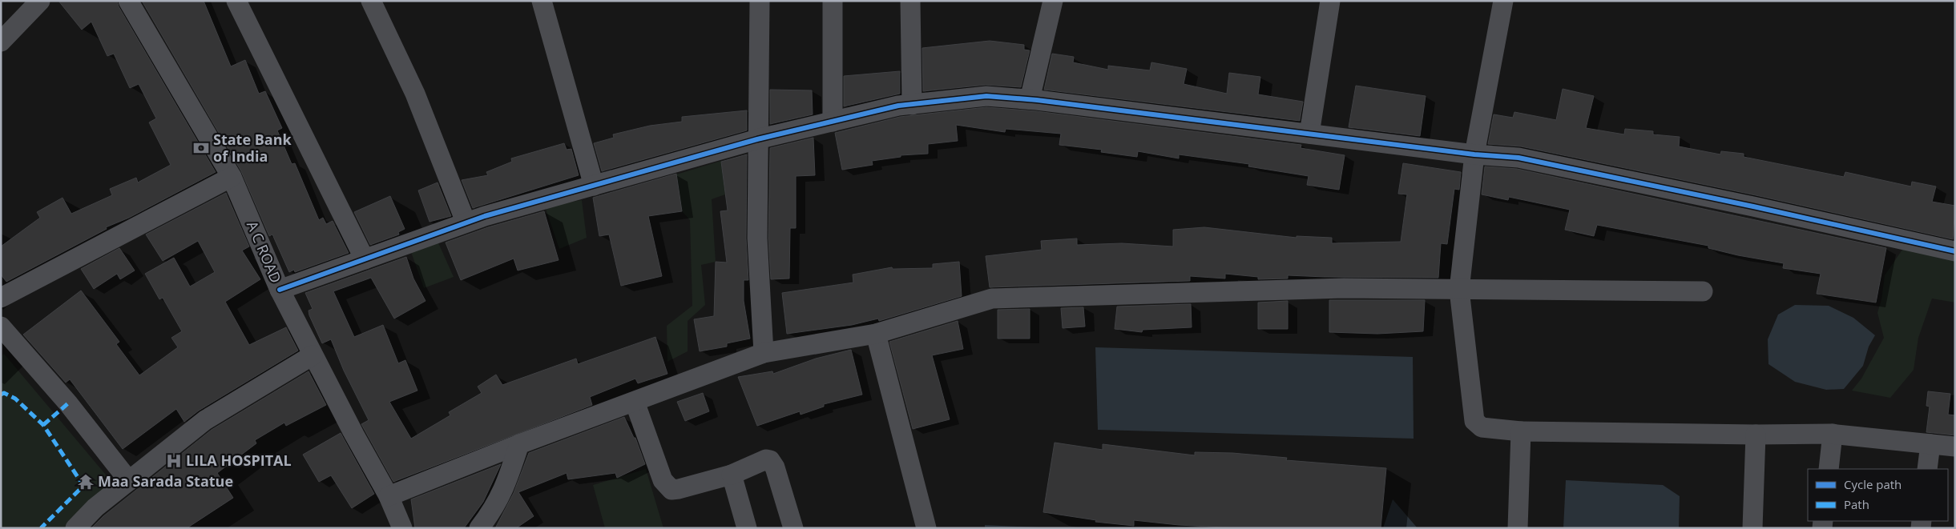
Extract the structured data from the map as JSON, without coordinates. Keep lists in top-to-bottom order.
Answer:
{
  "streets": {
    "street": ["A C ROAD"]
  },
  "places": {
    "bank": ["State Bank of India"],
    "hospital": ["LILA HOSPITAL"],
    "temple": ["Maa Sarada Statue"]
  },
  "legend": ["Cycle path", "Path"]
}
